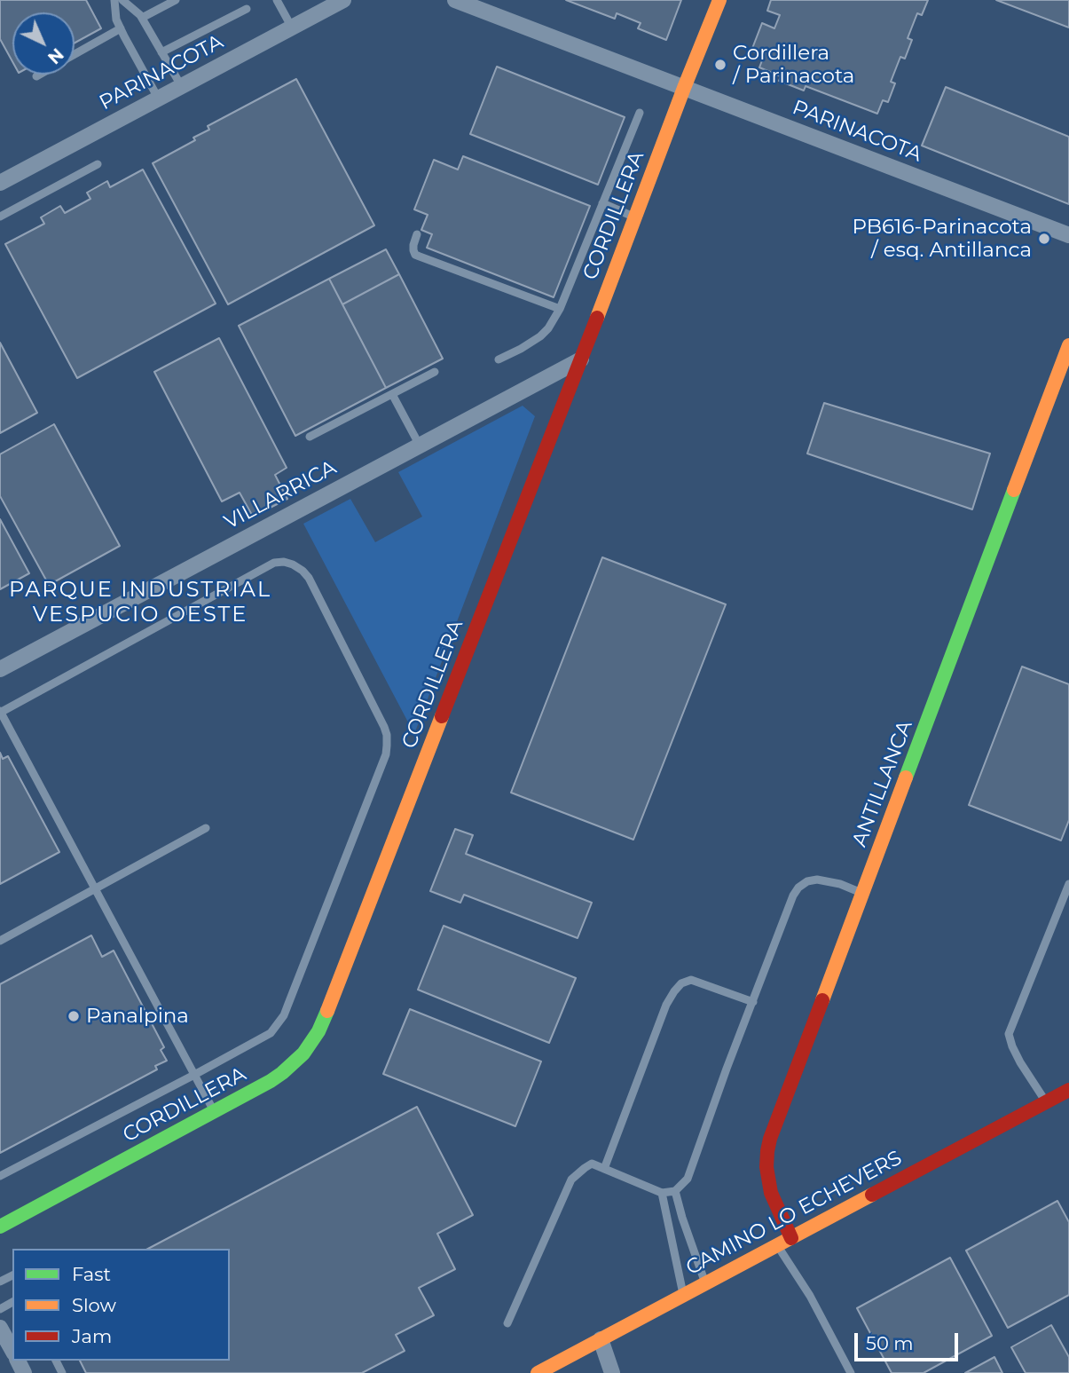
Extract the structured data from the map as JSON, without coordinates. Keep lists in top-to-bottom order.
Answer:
{
  "streets": {
    "street": [
      "PARINACOTA",
      "CORDILLERA",
      "VILLARRICA",
      "ANTILLANCA",
      "CAMINO LO ECHEVERS"
    ]
  },
  "crossings": [
    ["PARINACOTA", "CORDILLERA"],
    ["CORDILLERA", "VILLARRICA"],
    ["ANTILLANCA", "CAMINO LO ECHEVERS"]
  ],
  "districts": ["PARQUE INDUSTRIAL VESPUCIO OESTE"],
  "places": ["Cordillera / Parinacota", "PB616-Parinacota / esq. Antillanca", "Panalpina"],
  "legend": ["Fast", "Slow", "Jam"],
  "scale_bar": "50 m",
  "north": "bottom right"
}
